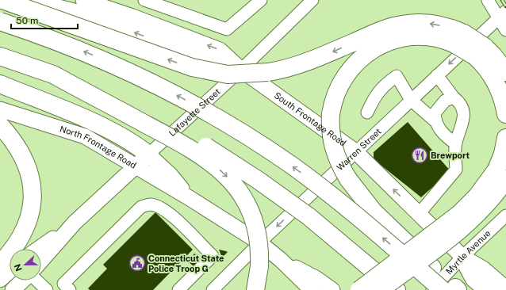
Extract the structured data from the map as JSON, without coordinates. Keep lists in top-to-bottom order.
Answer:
{
  "streets": {
    "main road": ["Lafayette Street", "South Frontage Road", "North Frontage Road"],
    "street": ["Warren Street", "Myrtle Avenue"]
  },
  "crossings": [
    ["Lafayette Street", "South Frontage Road"],
    ["Lafayette Street", "North Frontage Road"],
    ["South Frontage Road", "Warren Street"],
    ["South Frontage Road", "Myrtle Avenue"],
    ["North Frontage Road", "Warren Street"]
  ],
  "one_way": ["Warren Street"],
  "places": {
    "restaurant": ["Brewport"],
    "public building": ["Connecticut State Police Troop G"]
  },
  "scale_bar": "50 m",
  "north": "left"
}
